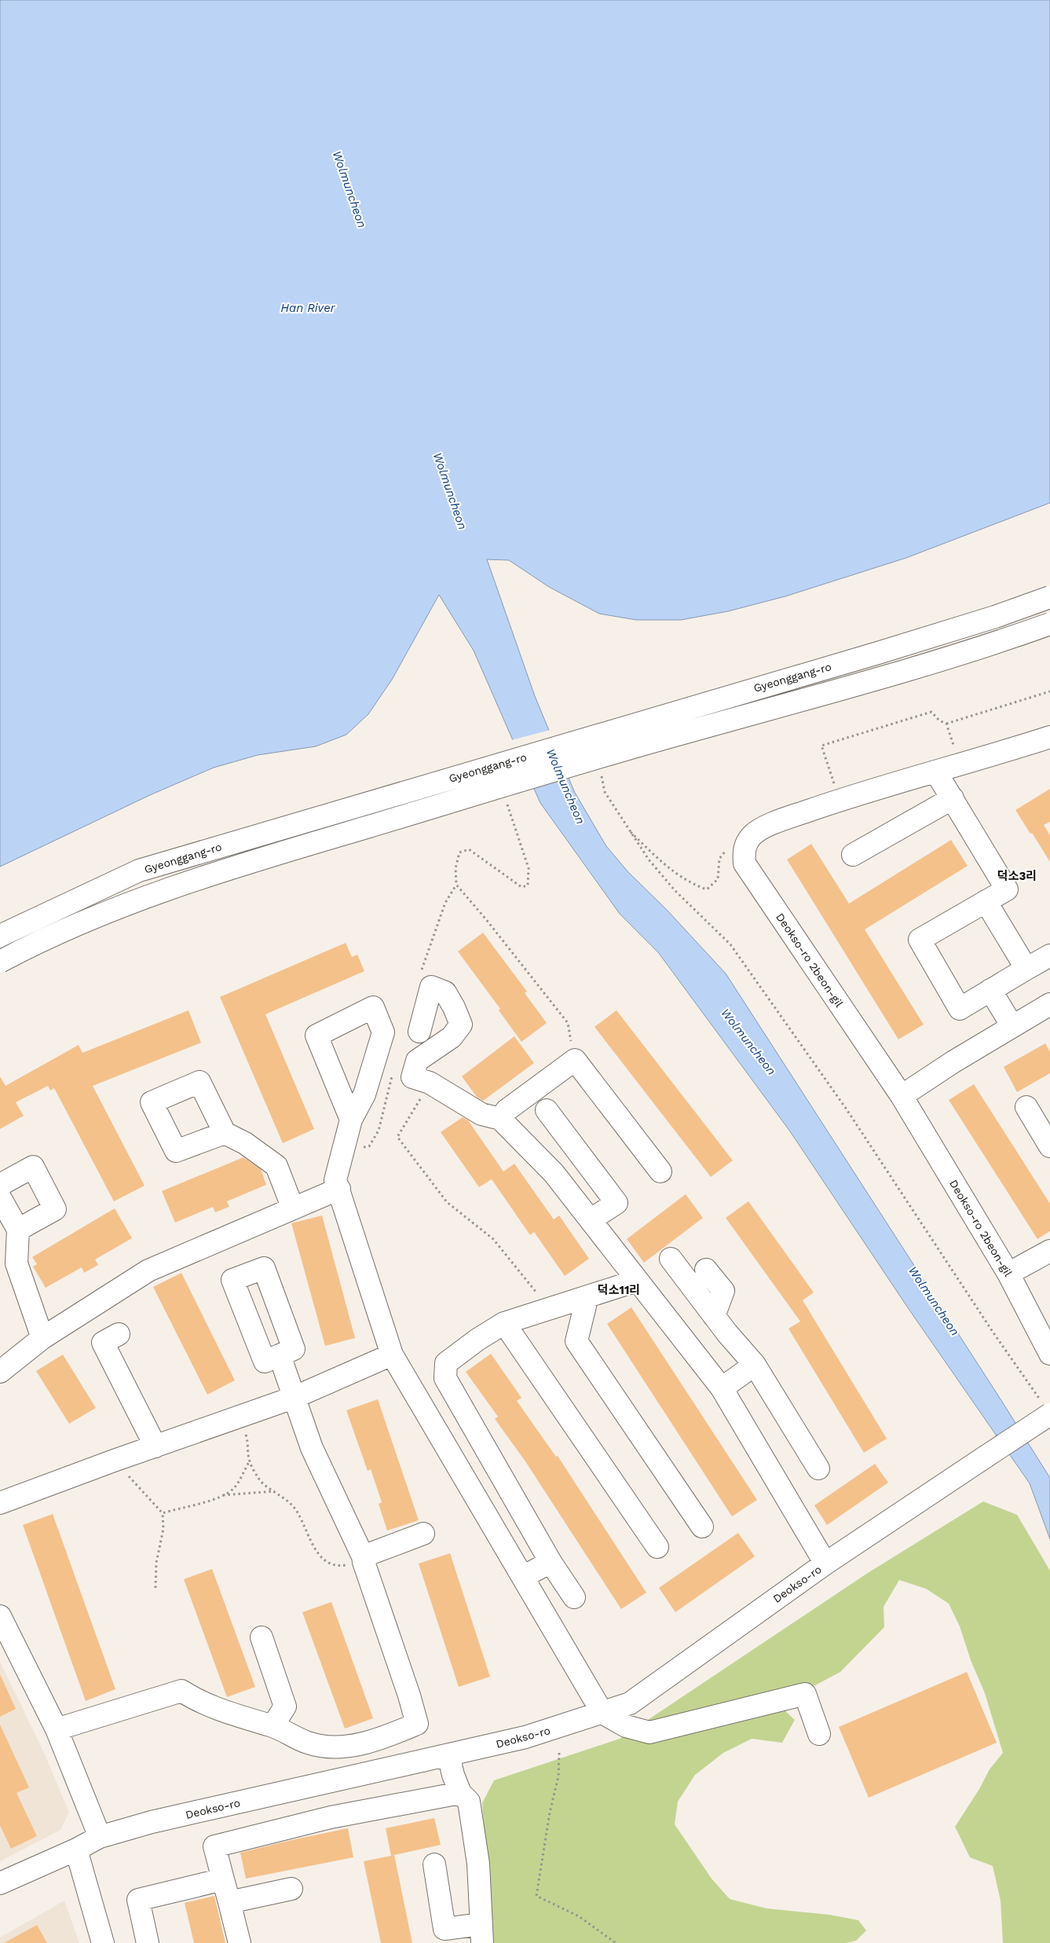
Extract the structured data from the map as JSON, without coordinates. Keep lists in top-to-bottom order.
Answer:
{
  "streets": {
    "street": ["Gyeonggang-ro", "Deokso-ro 2beon-gil", "Deokso-ro"]
  },
  "districts": ["덕소3리", "덕소11리"],
  "water": ["Wolmuncheon", "Han River"]
}
